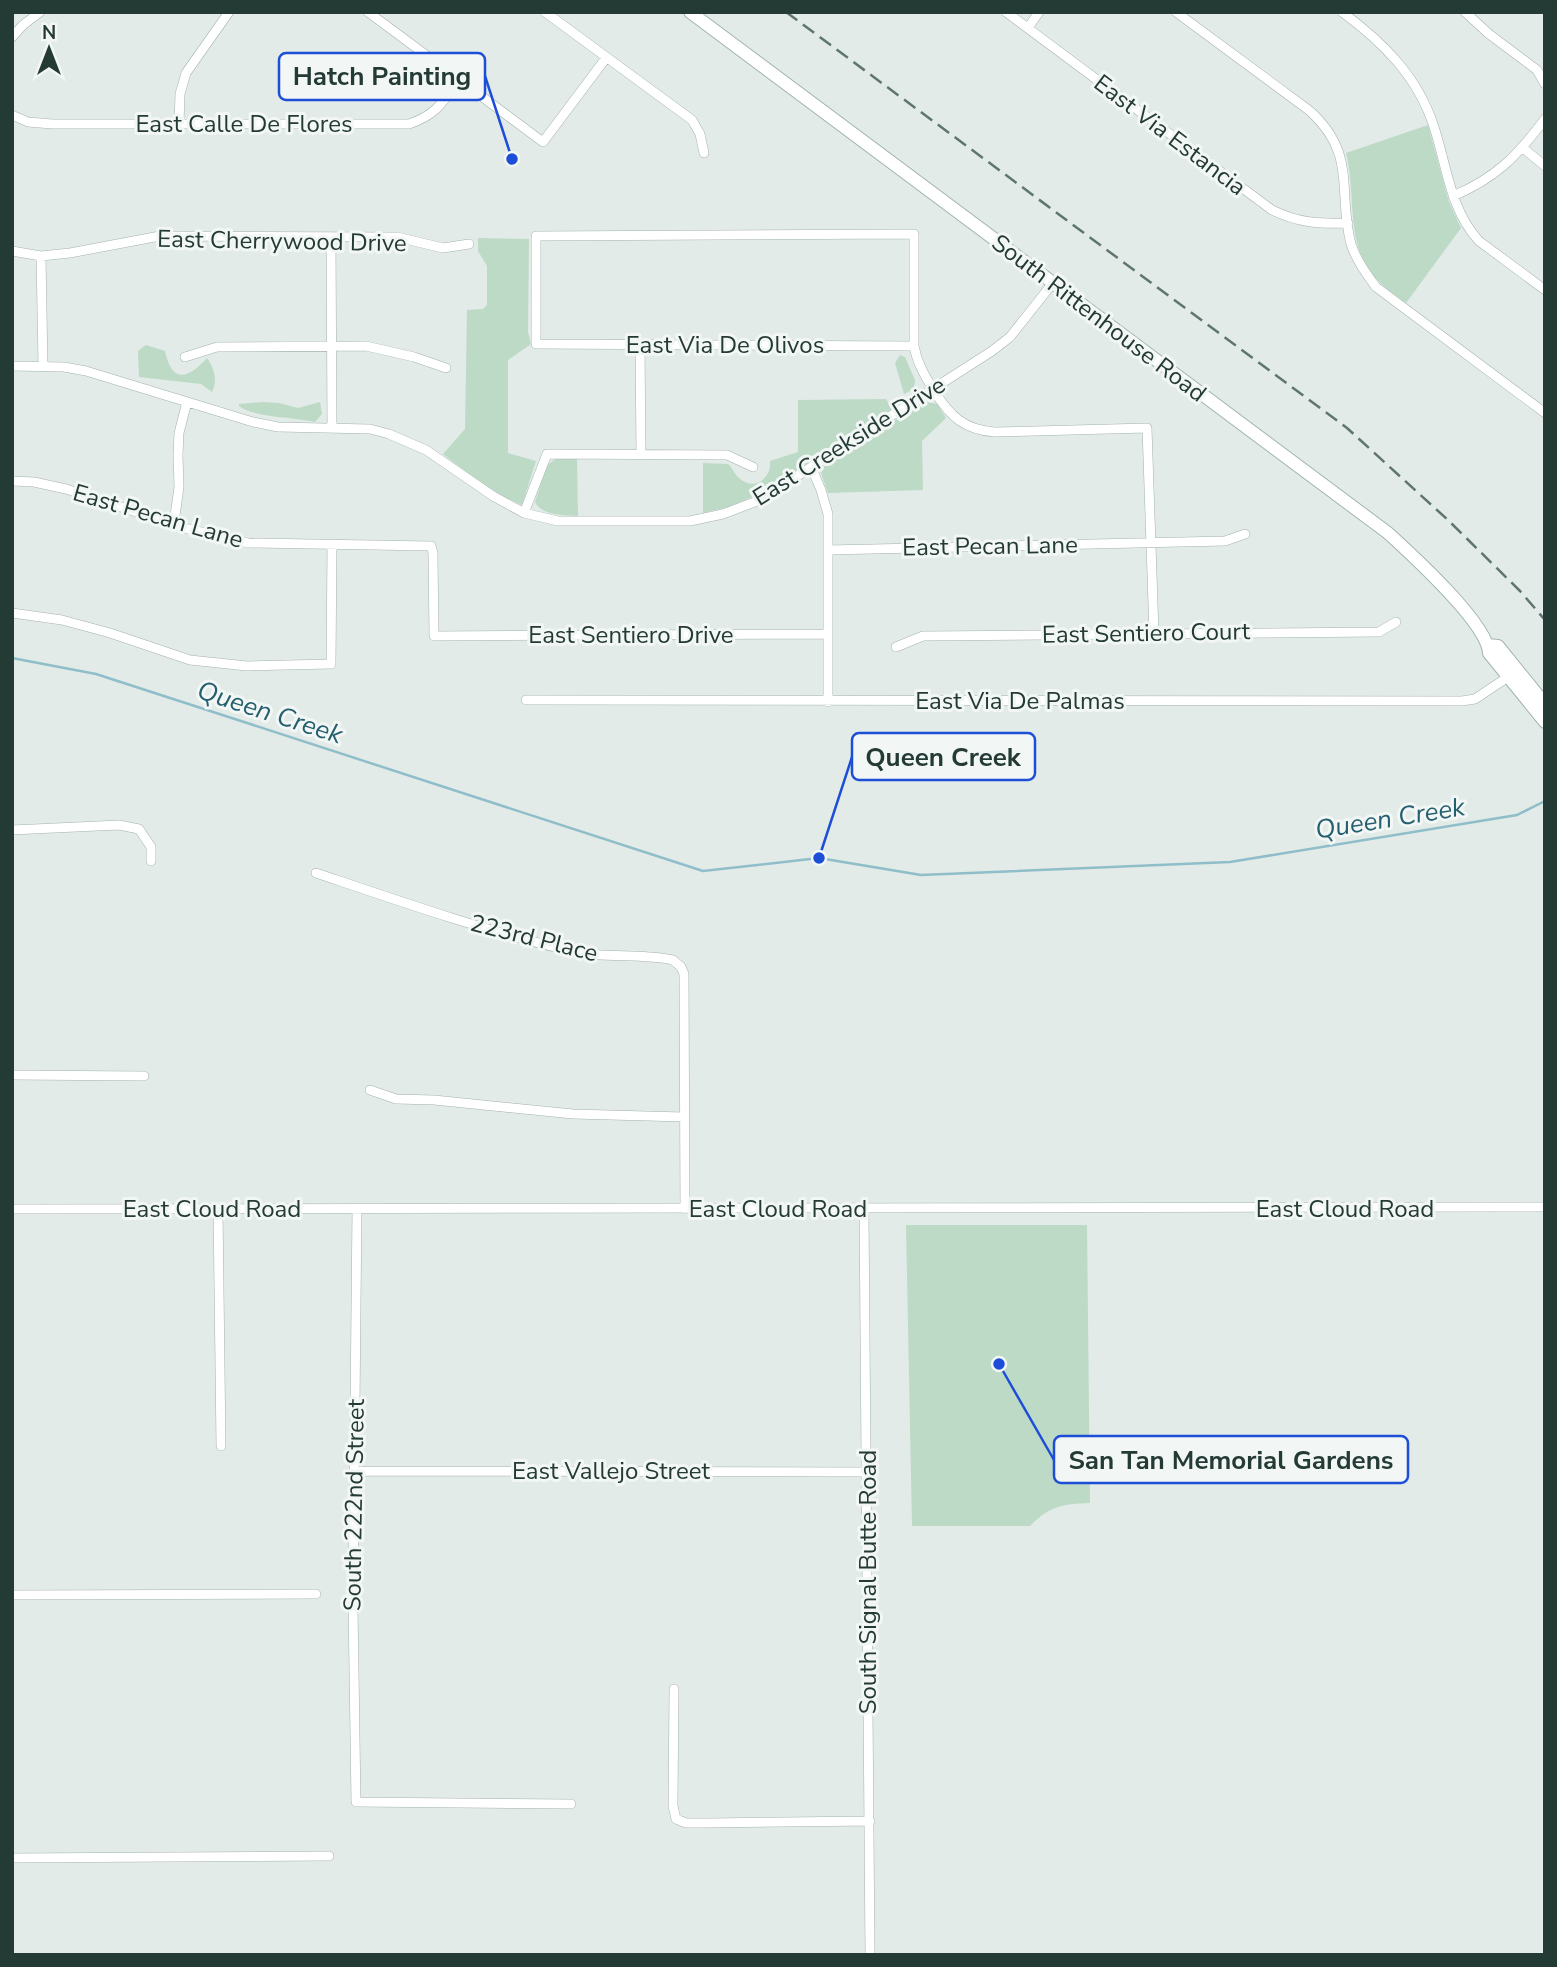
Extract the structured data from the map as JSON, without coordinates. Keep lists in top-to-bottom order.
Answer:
{
  "streets": {
    "main road": ["South Rittenhouse Road"],
    "street": [
      "East Calle De Flores",
      "East Via Estancia",
      "East Cherrywood Drive",
      "East Via De Olivos",
      "East Creekside Drive",
      "East Pecan Lane",
      "East Sentiero Court",
      "East Sentiero Drive",
      "East Via De Palmas",
      "223rd Place",
      "East Cloud Road",
      "East Vallejo Street",
      "South 222nd Street",
      "South Signal Butte Road"
    ]
  },
  "crossings": [
    ["South Rittenhouse Road", "East Creekside Drive"],
    ["South Rittenhouse Road", "East Via De Palmas"],
    ["East Pecan Lane", "East Sentiero Drive"],
    ["223rd Place", "East Cloud Road"],
    ["East Cloud Road", "South 222nd Street"],
    ["East Cloud Road", "South Signal Butte Road"],
    ["East Vallejo Street", "South 222nd Street"],
    ["East Vallejo Street", "South Signal Butte Road"]
  ],
  "water": ["Queen Creek"],
  "places": ["Hatch Painting", "Queen Creek", "San Tan Memorial Gardens"],
  "north": "top"
}
